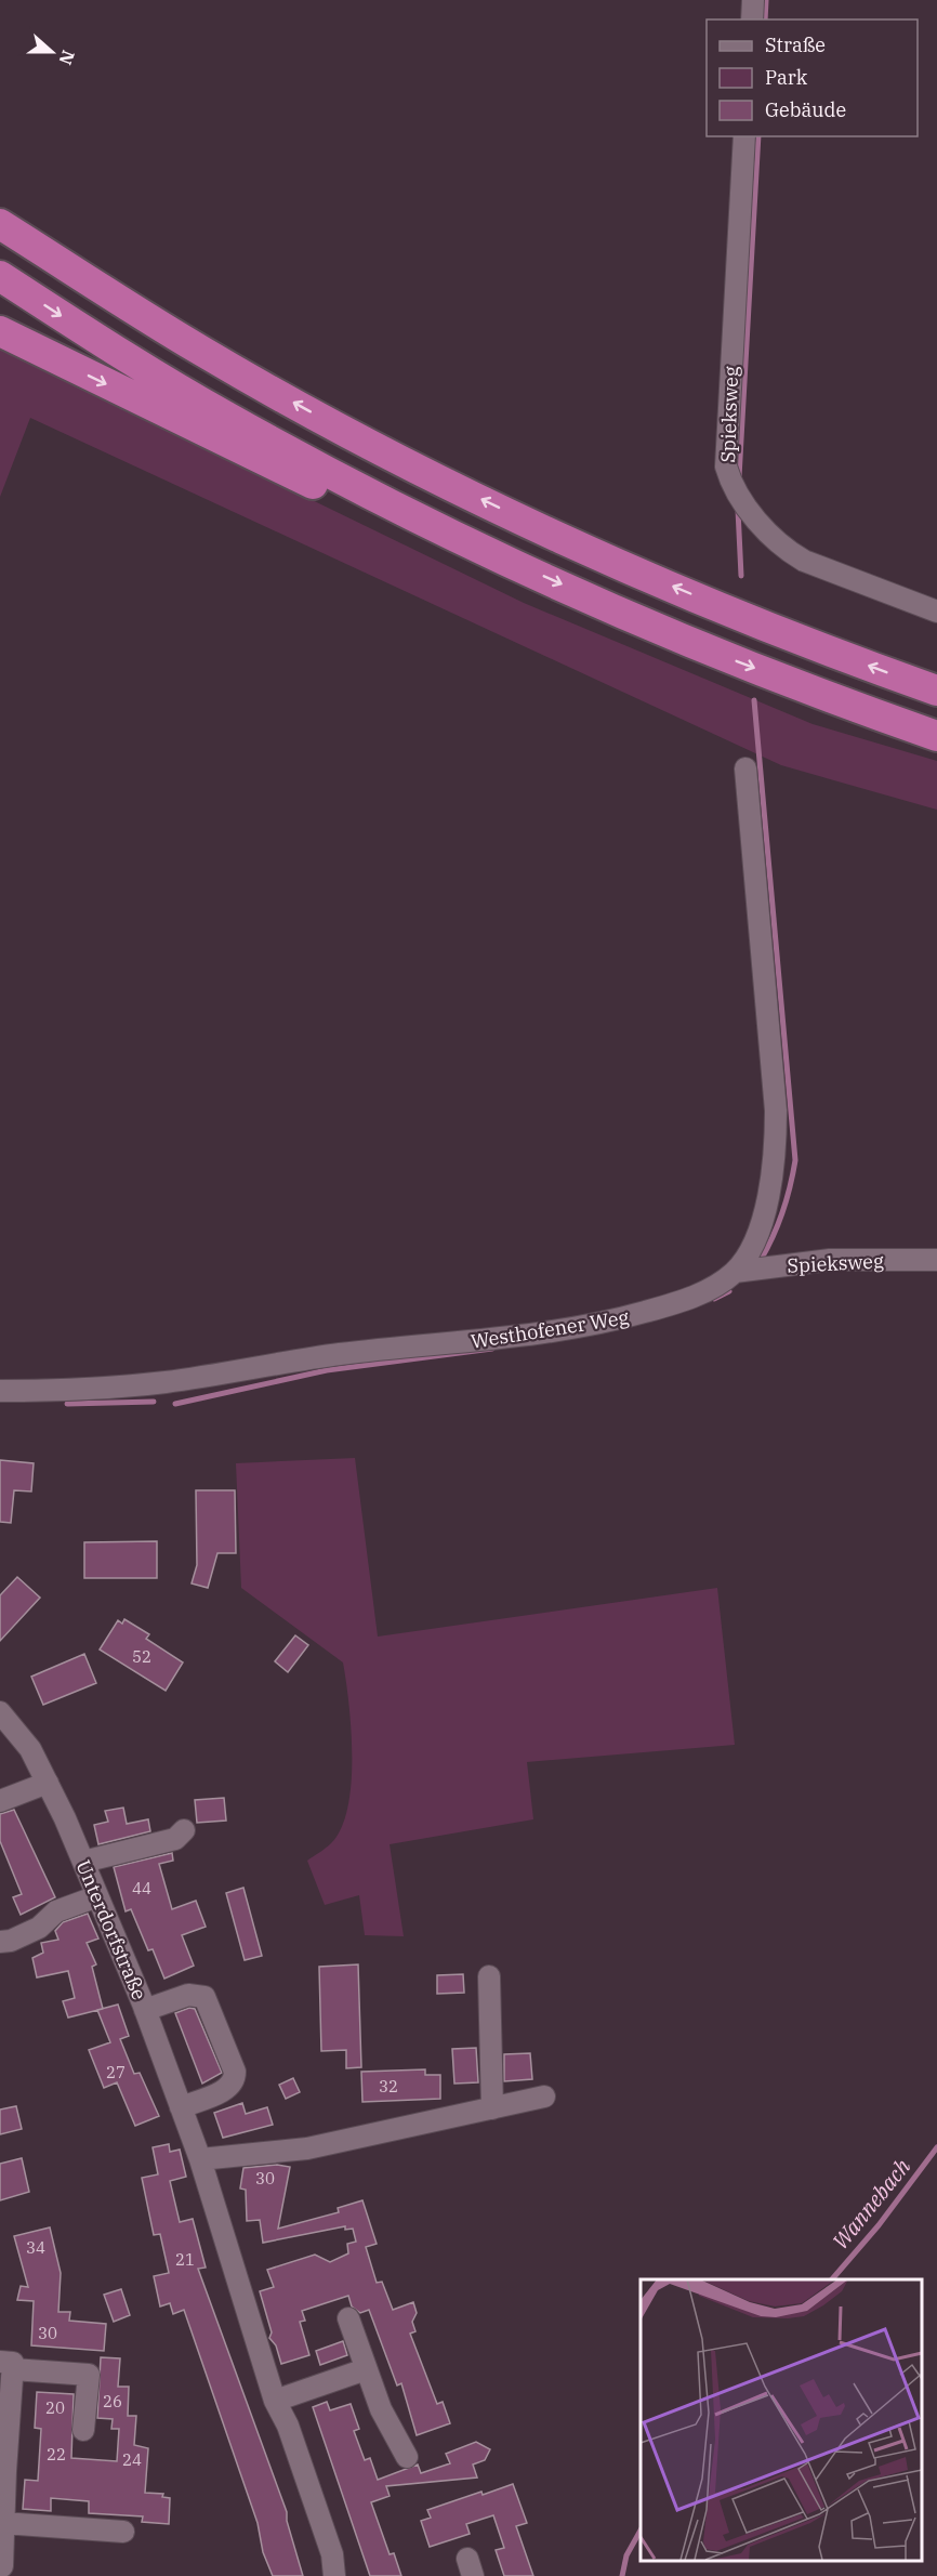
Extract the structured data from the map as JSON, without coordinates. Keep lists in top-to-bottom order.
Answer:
{
  "streets": {
    "street": ["Spieksweg", "Westhofener Weg", "Unterdorfstraße"]
  },
  "crossings": [
    ["Spieksweg", "Westhofener Weg"]
  ],
  "water": ["Wannebach"],
  "house_numbers": [
    "52",
    "44",
    "27",
    "32",
    "30",
    "34",
    "21",
    "30",
    "26",
    "20",
    "22",
    "24"
  ],
  "legend": ["Straße", "Park", "Gebäude"],
  "north": "right"
}
